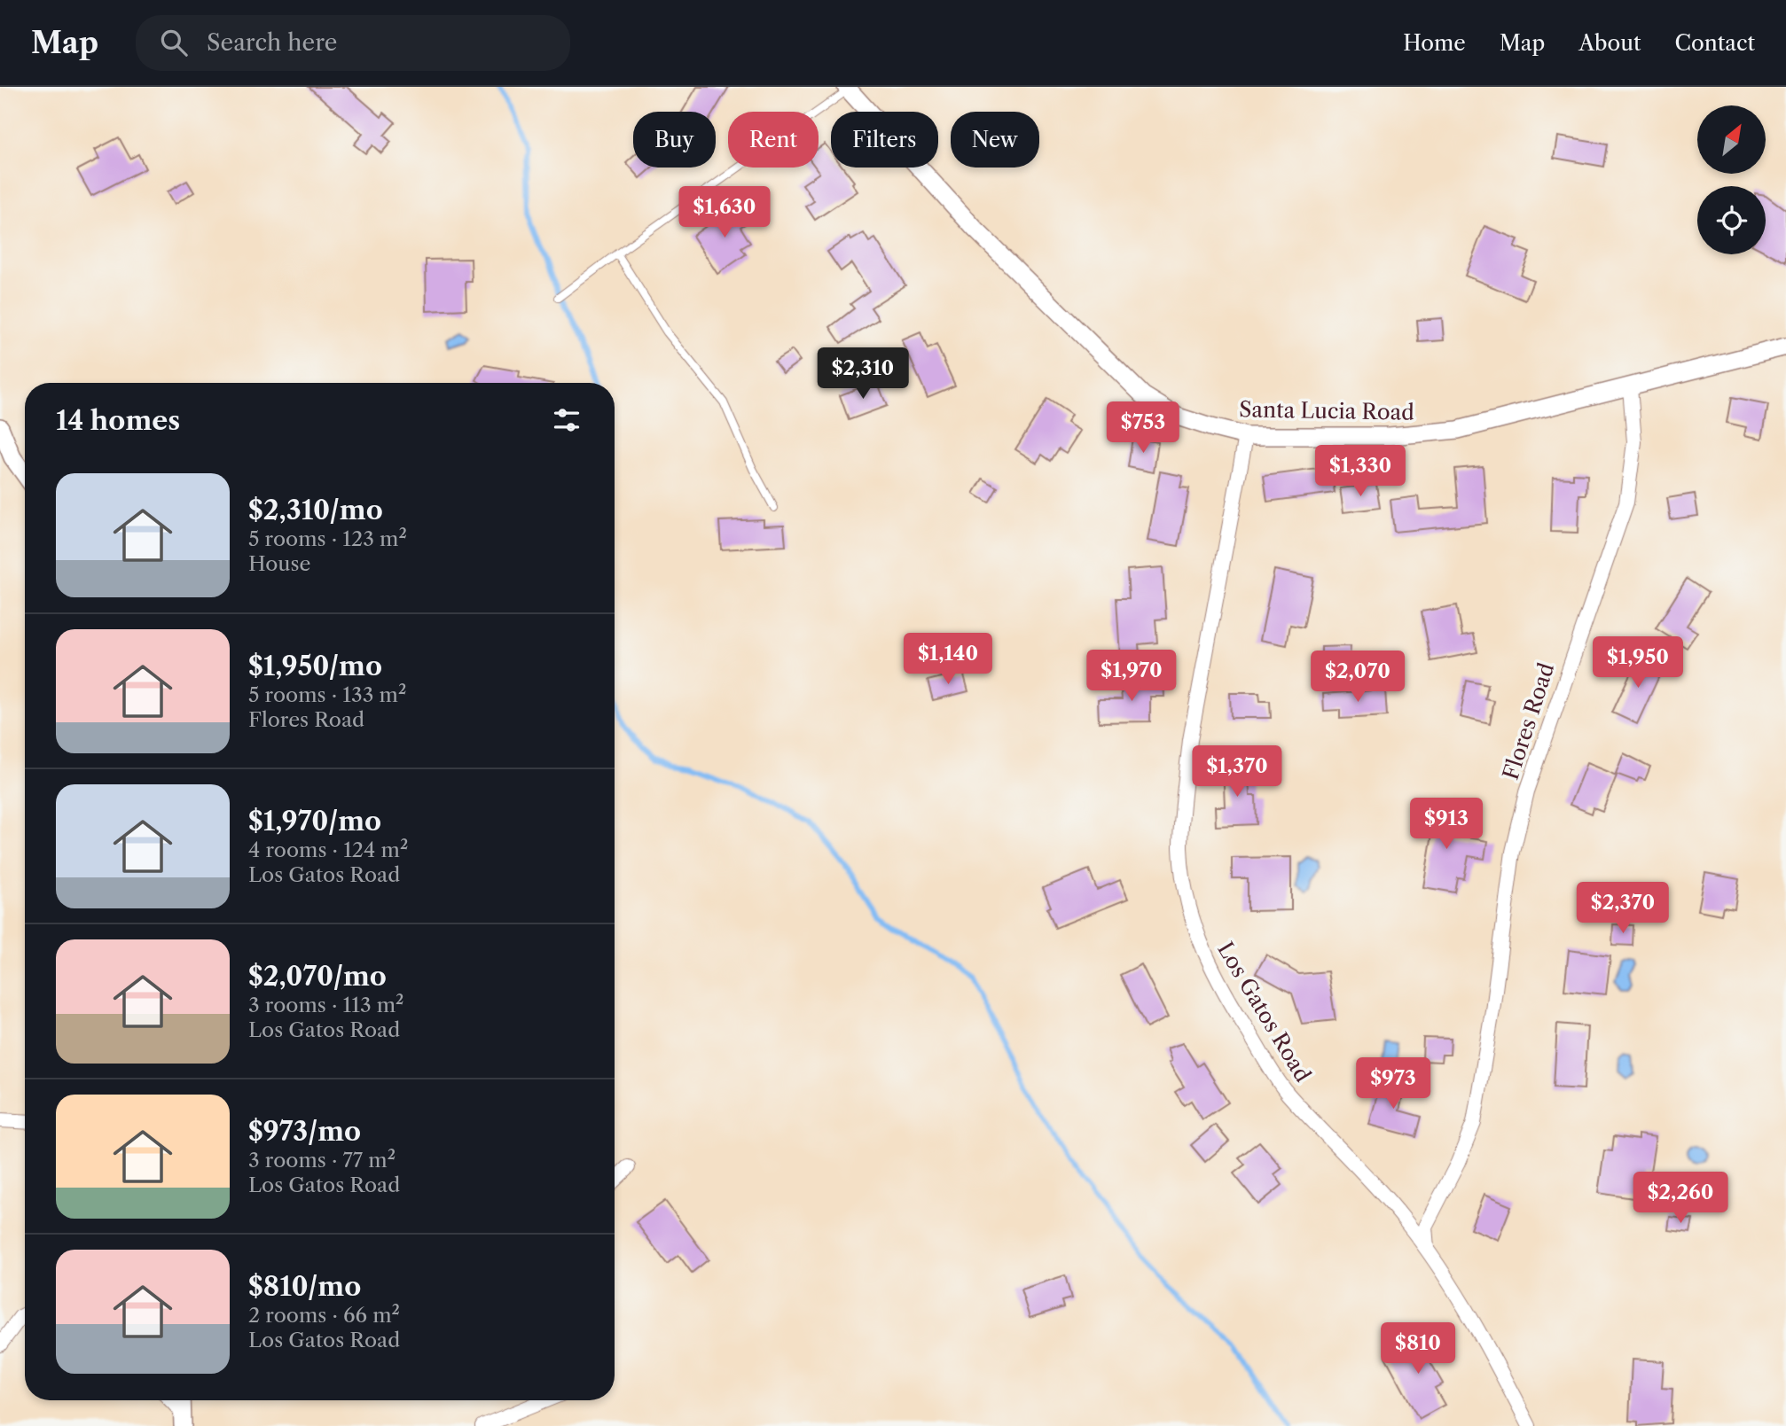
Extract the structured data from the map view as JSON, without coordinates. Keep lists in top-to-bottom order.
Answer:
{
  "streets": {
    "street": ["Santa Lucia Road", "Flores Road", "Los Gatos Road"]
  },
  "crossings": [
    ["Santa Lucia Road", "Flores Road"],
    ["Santa Lucia Road", "Los Gatos Road"],
    ["Flores Road", "Los Gatos Road"]
  ],
  "north": "top right",
  "page": {
    "header": "Map",
    "search": "Search here",
    "nav": [
      "Home",
      "Map",
      "About",
      "Contact"
    ],
    "chip": [
      "Buy",
      "Rent",
      "Filters",
      "New"
    ],
    "price": [
      "$1,630",
      "$2,310",
      "$753",
      "$1,330",
      "$1,140",
      "$1,950",
      "$1,970",
      "$2,070",
      "$1,370",
      "$913",
      "$2,370",
      "$973",
      "$2,260",
      "$810"
    ],
    "heading": "14 homes",
    "list": [
      {
        "name": "$2,310/mo",
        "note": "5 rooms · 123 m² · House"
      },
      {
        "name": "$1,950/mo",
        "note": "5 rooms · 133 m² · Flores Road"
      },
      {
        "name": "$1,970/mo",
        "note": "4 rooms · 124 m² · Los Gatos Road"
      },
      {
        "name": "$2,070/mo",
        "note": "3 rooms · 113 m² · Los Gatos Road"
      },
      {
        "name": "$973/mo",
        "note": "3 rooms · 77 m² · Los Gatos Road"
      },
      {
        "name": "$810/mo",
        "note": "2 rooms · 66 m² · Los Gatos Road"
      }
    ]
  }
}
